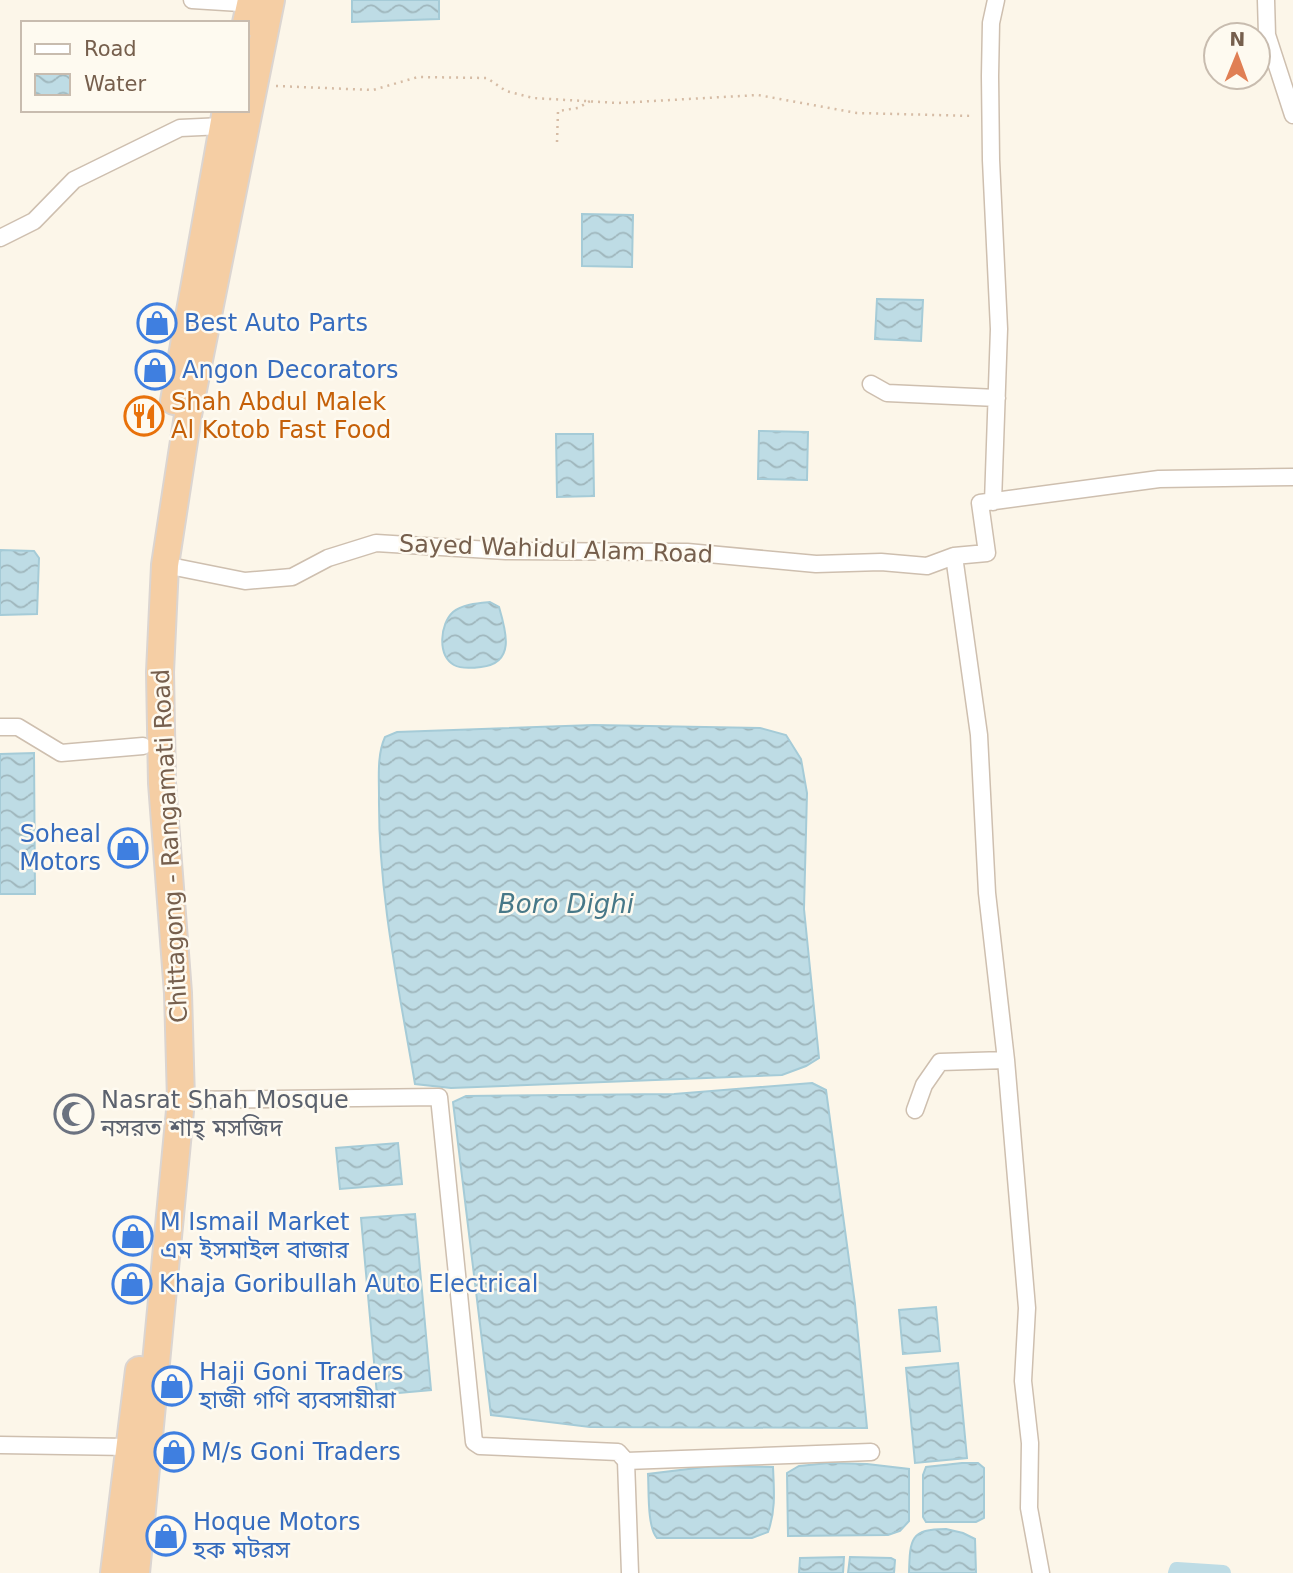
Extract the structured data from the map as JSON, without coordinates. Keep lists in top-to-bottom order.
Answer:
{
  "streets": {
    "highway": ["Chittagong - Rangamati Road"],
    "street": ["Sayed Wahidul Alam Road"]
  },
  "crossings": [
    ["Sayed Wahidul Alam Road", "Chittagong - Rangamati Road"]
  ],
  "water": ["Boro Dighi"],
  "places": {
    "shop": [
      "Best Auto Parts",
      "Angon Decorators",
      "Soheal Motors",
      "M Ismail Market এম ইসমাইল বাজার",
      "Khaja Goribullah Auto Electrical",
      "Haji Goni Traders হাজী গণি ব্যবসায়ীরা",
      "M/s Goni Traders",
      "Hoque Motors হক মটরস"
    ],
    "restaurant": ["Shah Abdul Malek Al Kotob Fast Food"],
    "mosque": ["Nasrat Shah Mosque নসরত শাহ্‌ মসজিদ"]
  },
  "legend": ["Road", "Water"],
  "north": "top"
}
